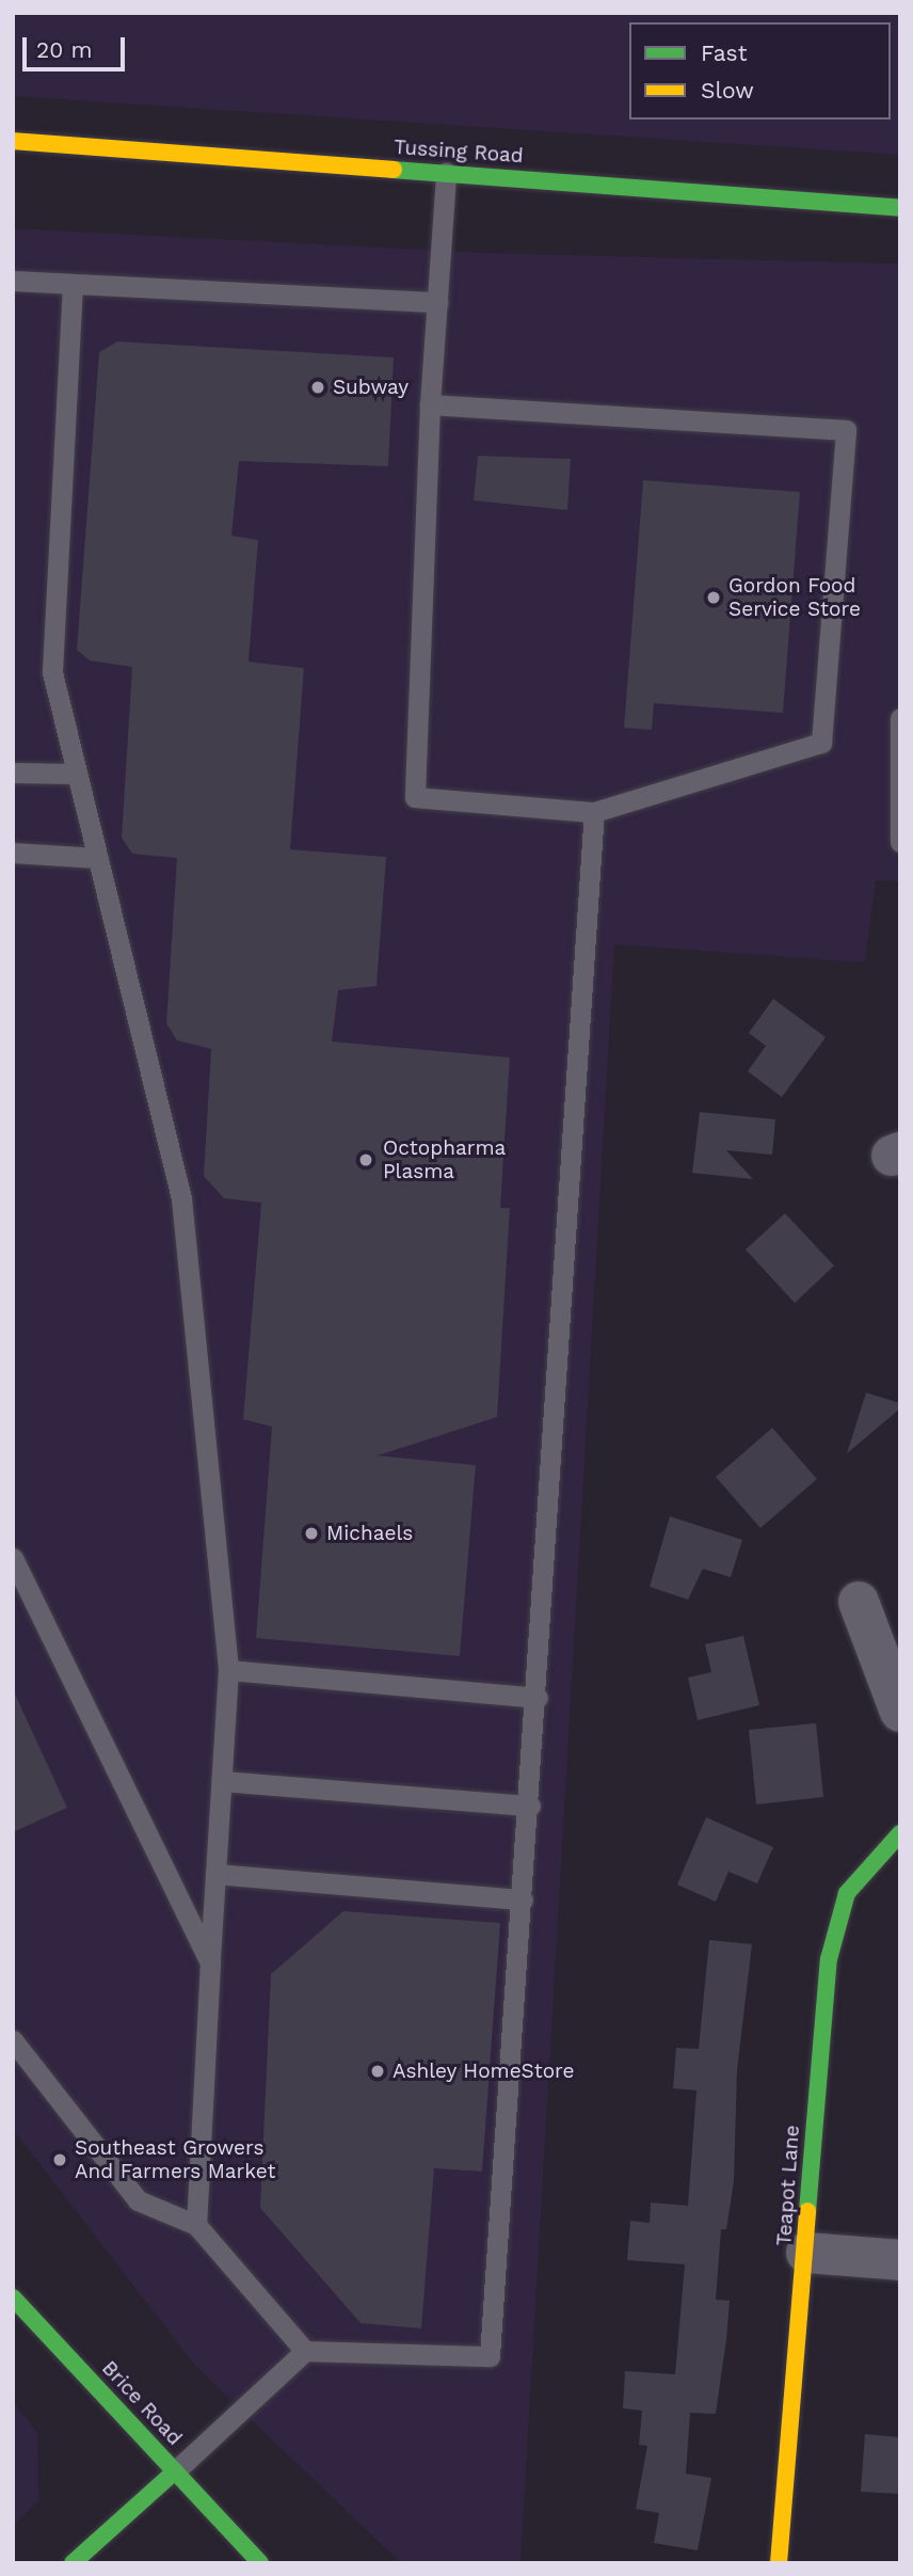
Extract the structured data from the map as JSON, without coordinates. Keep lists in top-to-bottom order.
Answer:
{
  "streets": {
    "main road": ["Tussing Road", "Teapot Lane", "Brice Road"]
  },
  "places": [
    "Subway",
    "Gordon Food Service Store",
    "Octopharma Plasma",
    "Michaels",
    "Ashley HomeStore",
    "Southeast Growers And Farmers Market"
  ],
  "legend": ["Fast", "Slow"],
  "scale_bar": "20 m"
}
